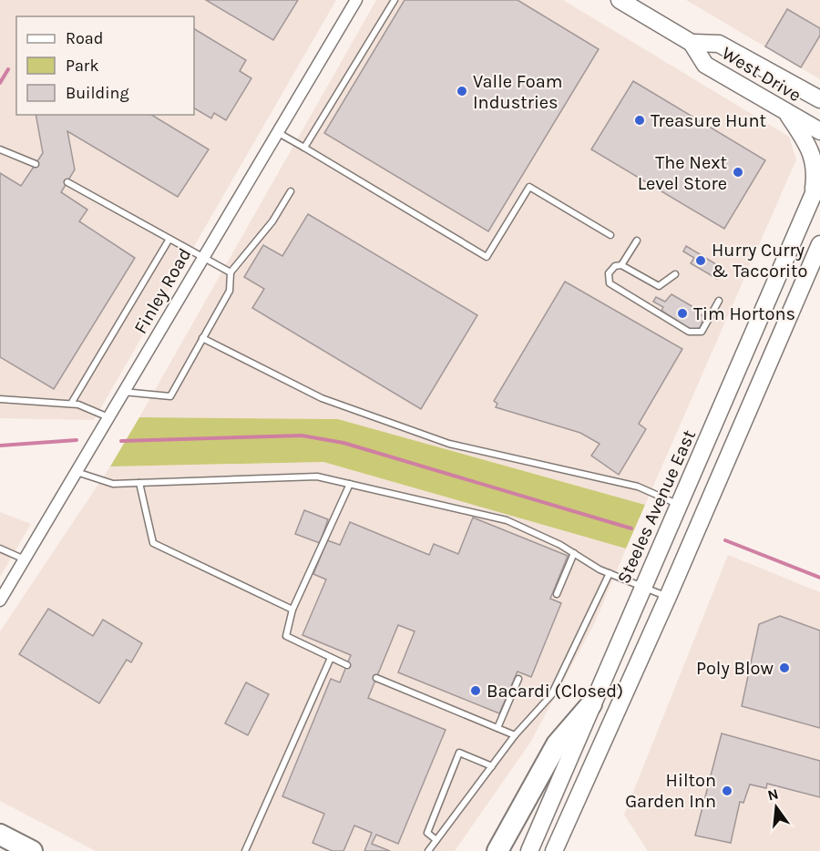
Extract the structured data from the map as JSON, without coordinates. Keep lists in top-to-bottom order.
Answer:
{
  "streets": {
    "main road": ["West Drive", "Steeles Avenue East"],
    "street": ["Finley Road"]
  },
  "places": [
    "Valle Foam Industries",
    "Treasure Hunt",
    "The Next Level Store",
    "Hurry Curry & Taccorito",
    "Tim Hortons",
    "Poly Blow",
    "Bacardi (Closed)",
    "Hilton Garden Inn"
  ],
  "legend": ["Road", "Park", "Building"],
  "north": "top"
}
